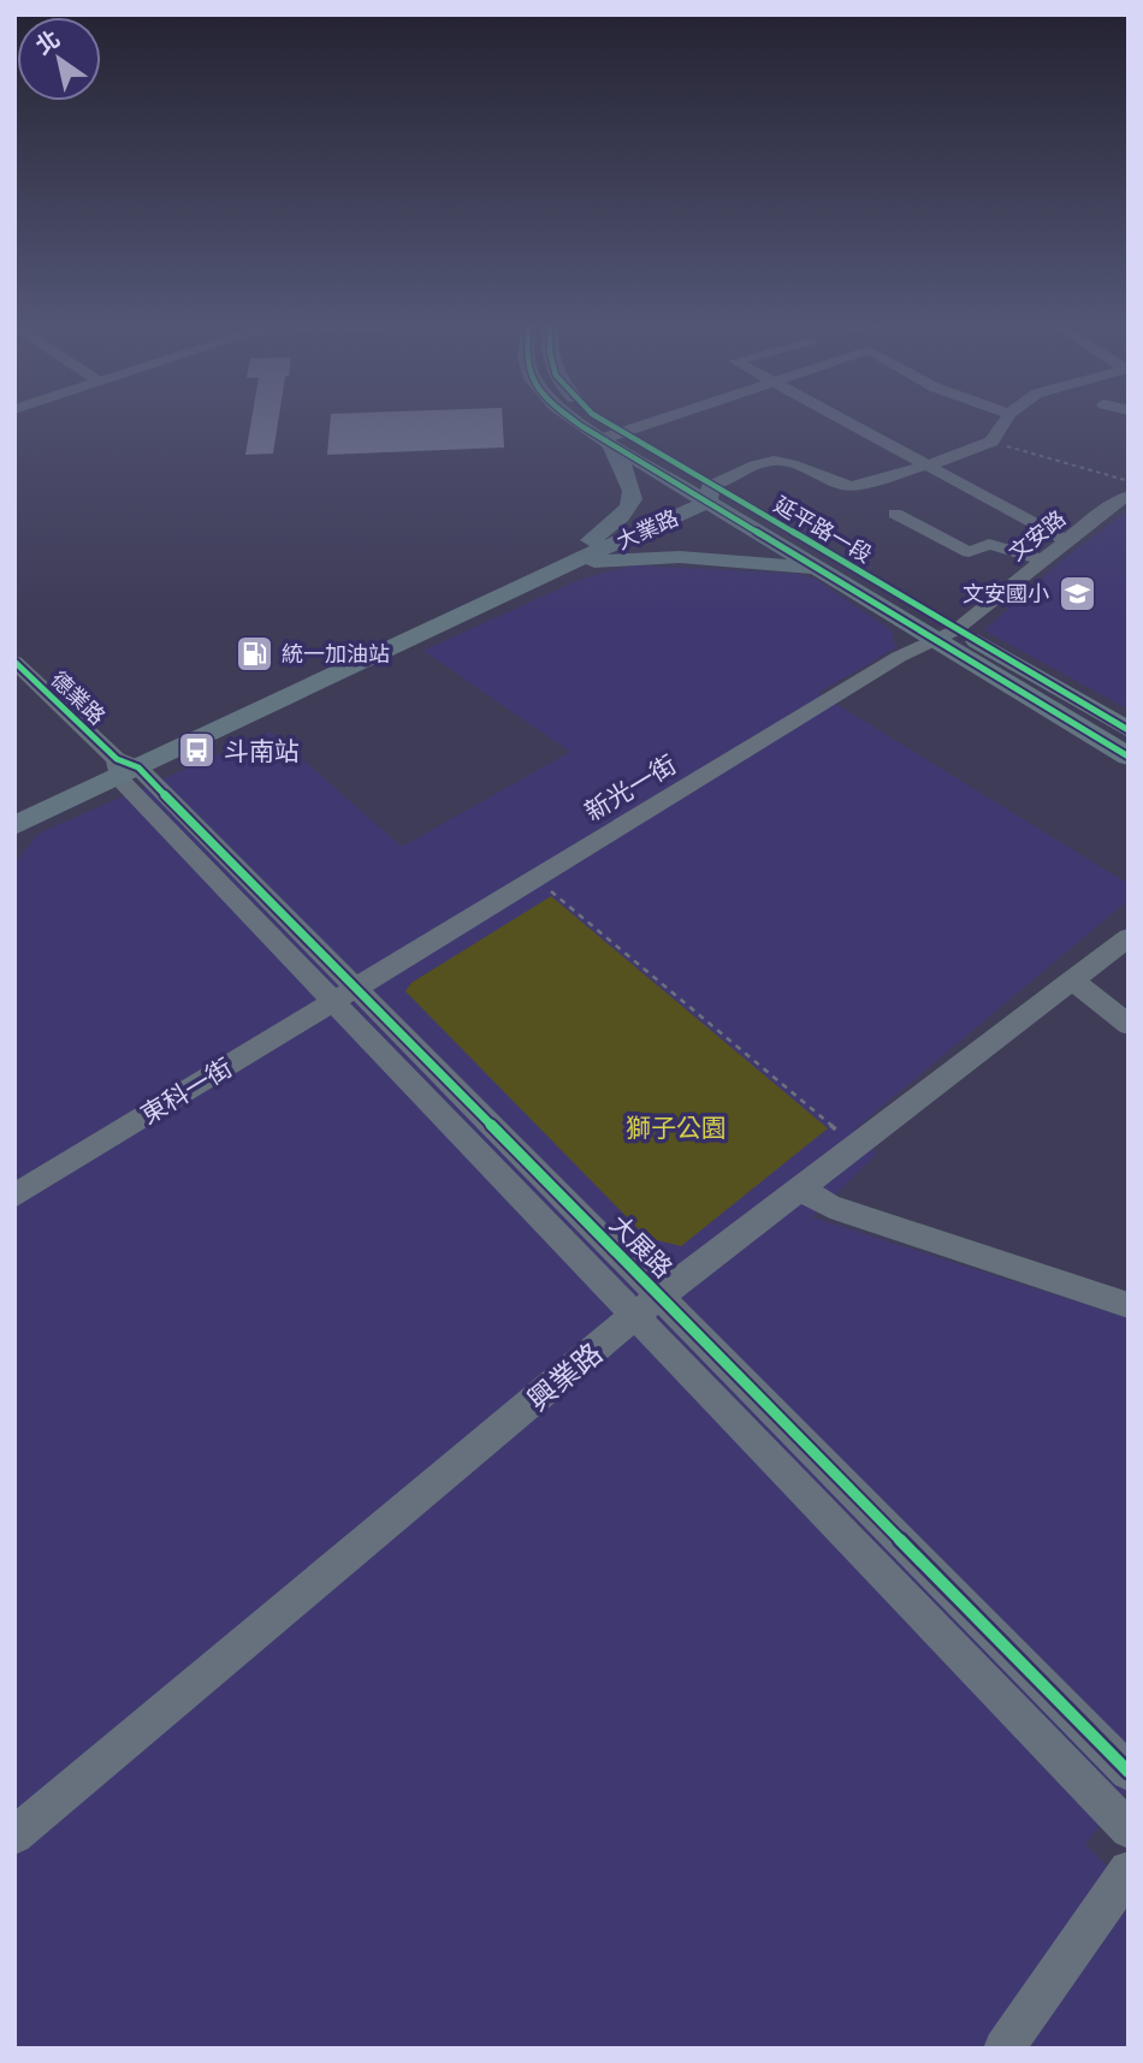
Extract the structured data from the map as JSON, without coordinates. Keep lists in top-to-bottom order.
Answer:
{
  "streets": {
    "main road": ["大業路", "延平路一段"],
    "street": [
      "文安路",
      "德業路",
      "新光一街",
      "東科一街",
      "大展路",
      "興業路"
    ]
  },
  "crossings": [
    ["大業路", "延平路一段"],
    ["大業路", "德業路"],
    ["大業路", "大展路"],
    ["延平路一段", "文安路"],
    ["延平路一段", "新光一街"],
    ["文安路", "新光一街"],
    ["德業路", "大展路"],
    ["新光一街", "東科一街"],
    ["新光一街", "大展路"],
    ["東科一街", "大展路"],
    ["大展路", "興業路"]
  ],
  "parks": ["獅子公園"],
  "places": {
    "school or university": ["文安國小"],
    "fuel station": ["統一加油站"],
    "bus stop": ["斗南站"]
  },
  "north": "top left"
}
